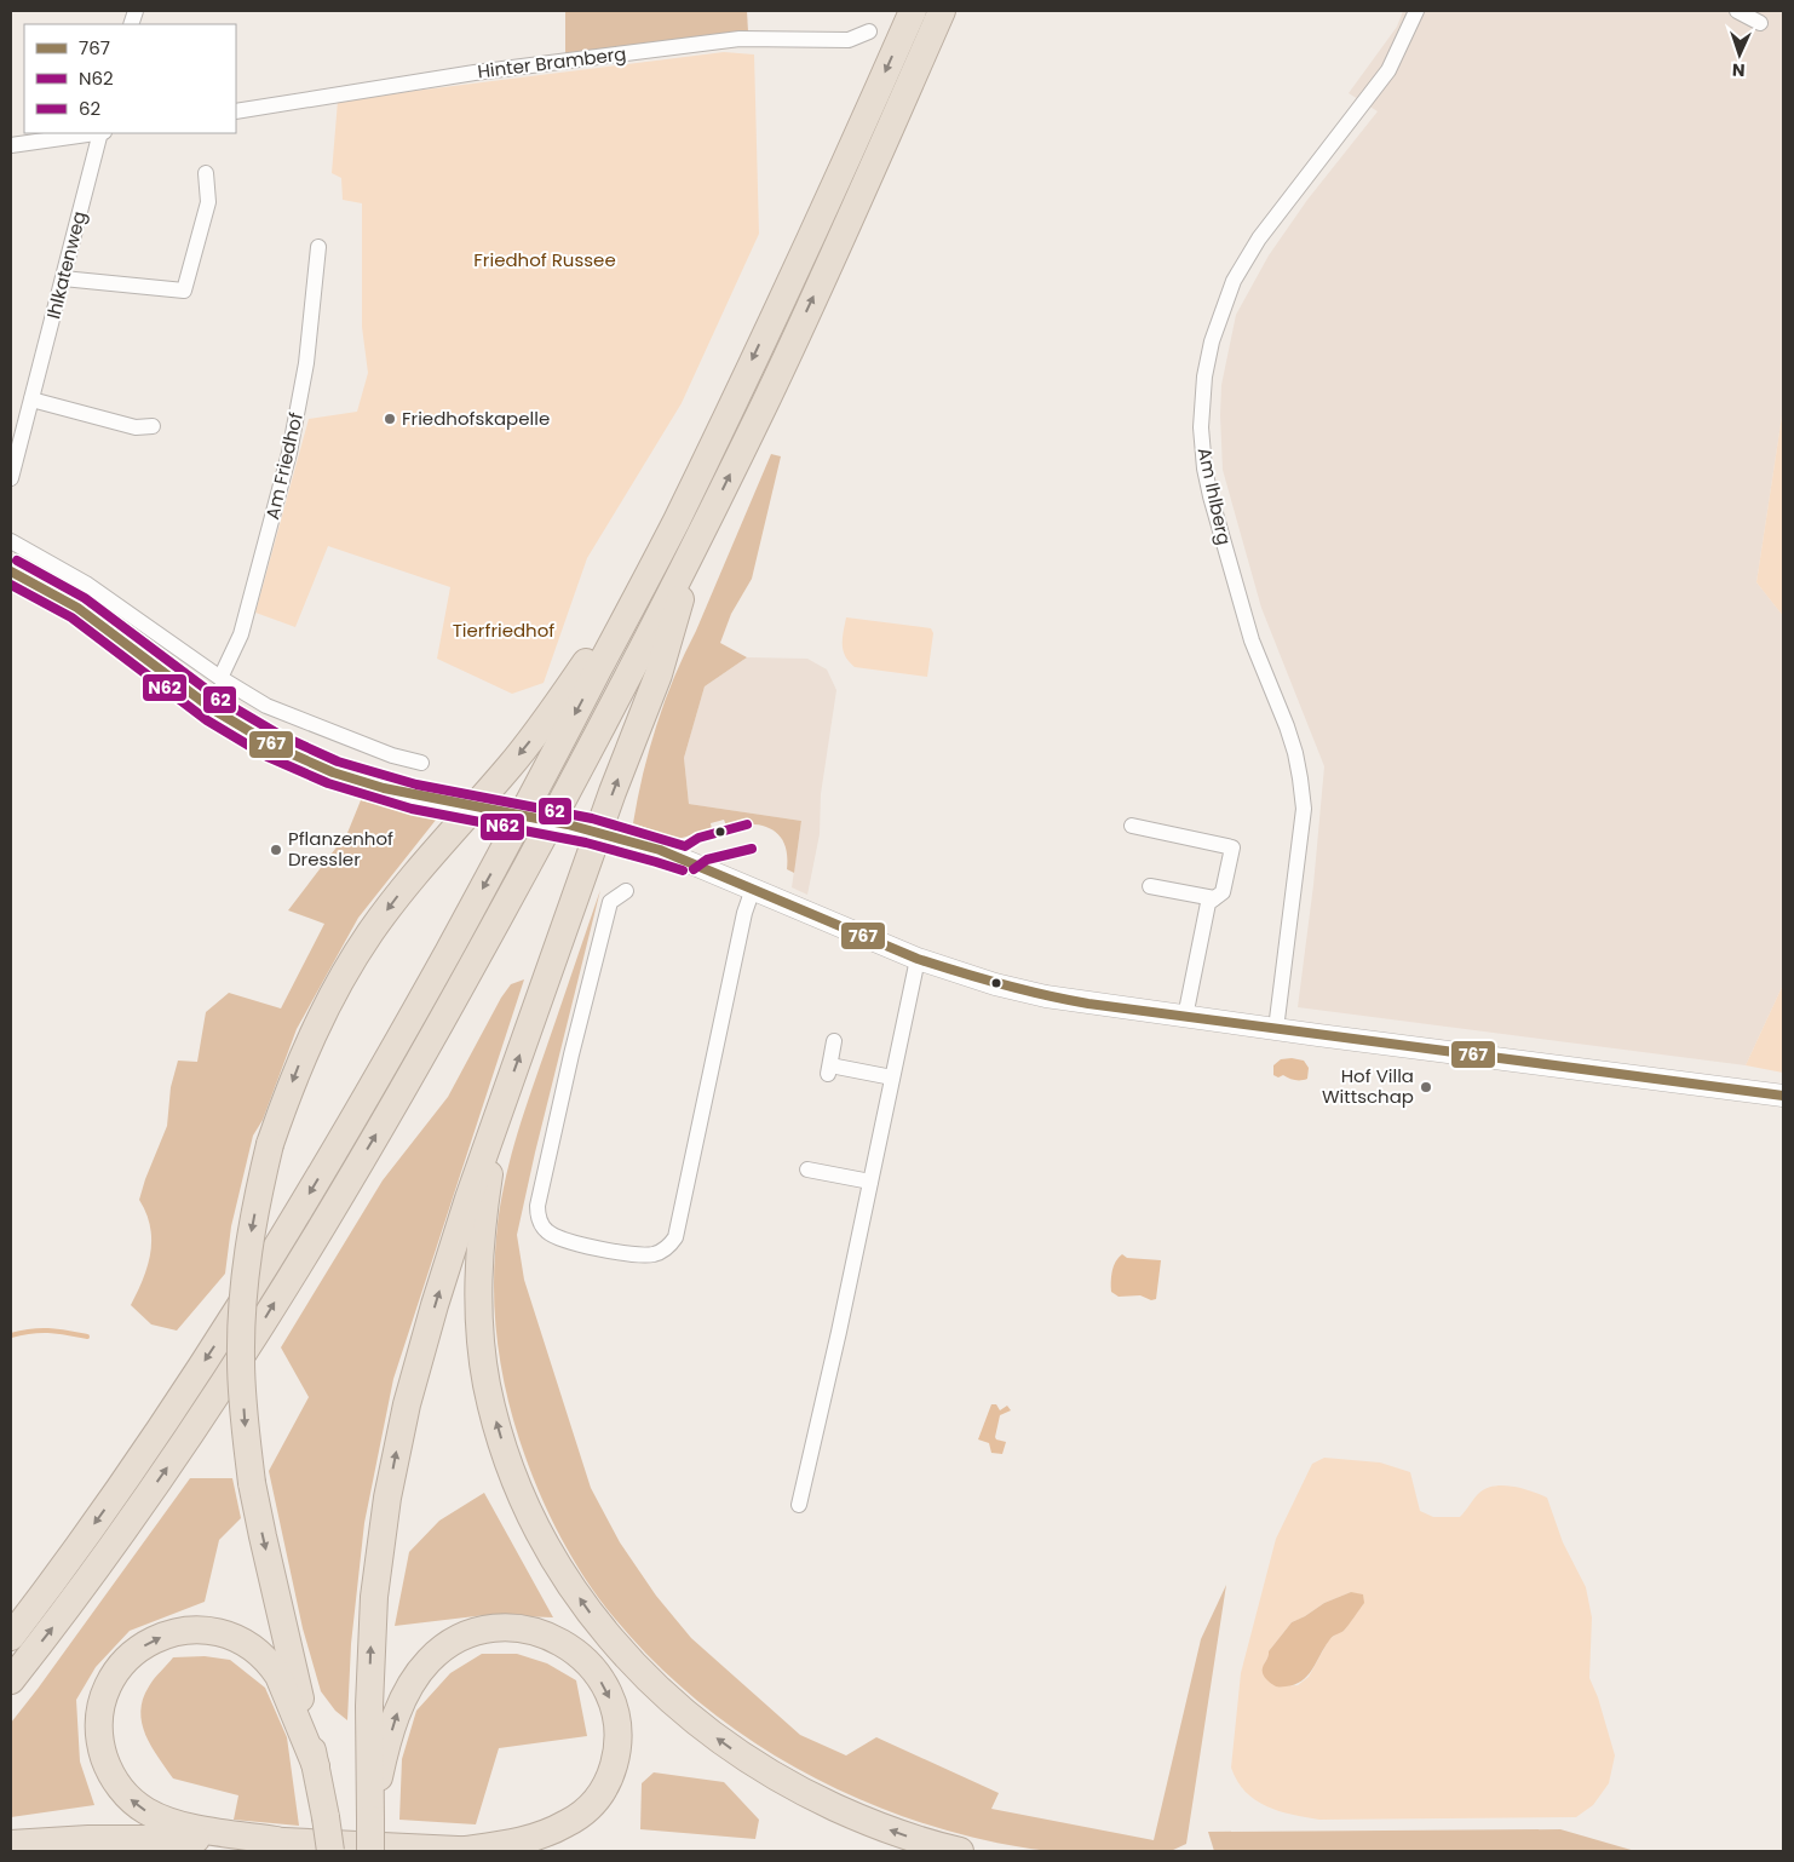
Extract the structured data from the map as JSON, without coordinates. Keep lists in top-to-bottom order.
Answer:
{
  "streets": {
    "street": [
      "Hinter Bramberg",
      "Ihlkatenweg",
      "Am Friedhof",
      "Am Ihlberg"
    ]
  },
  "parks": ["Friedhof Russee", "Tierfriedhof"],
  "places": ["Friedhofskapelle", "Pflanzenhof Dressler", "Hof Villa Wittschap"],
  "lines": ["transit line 62", "transit line 767", "transit line N62"],
  "legend": ["767", "N62", "62"],
  "north": "bottom"
}
